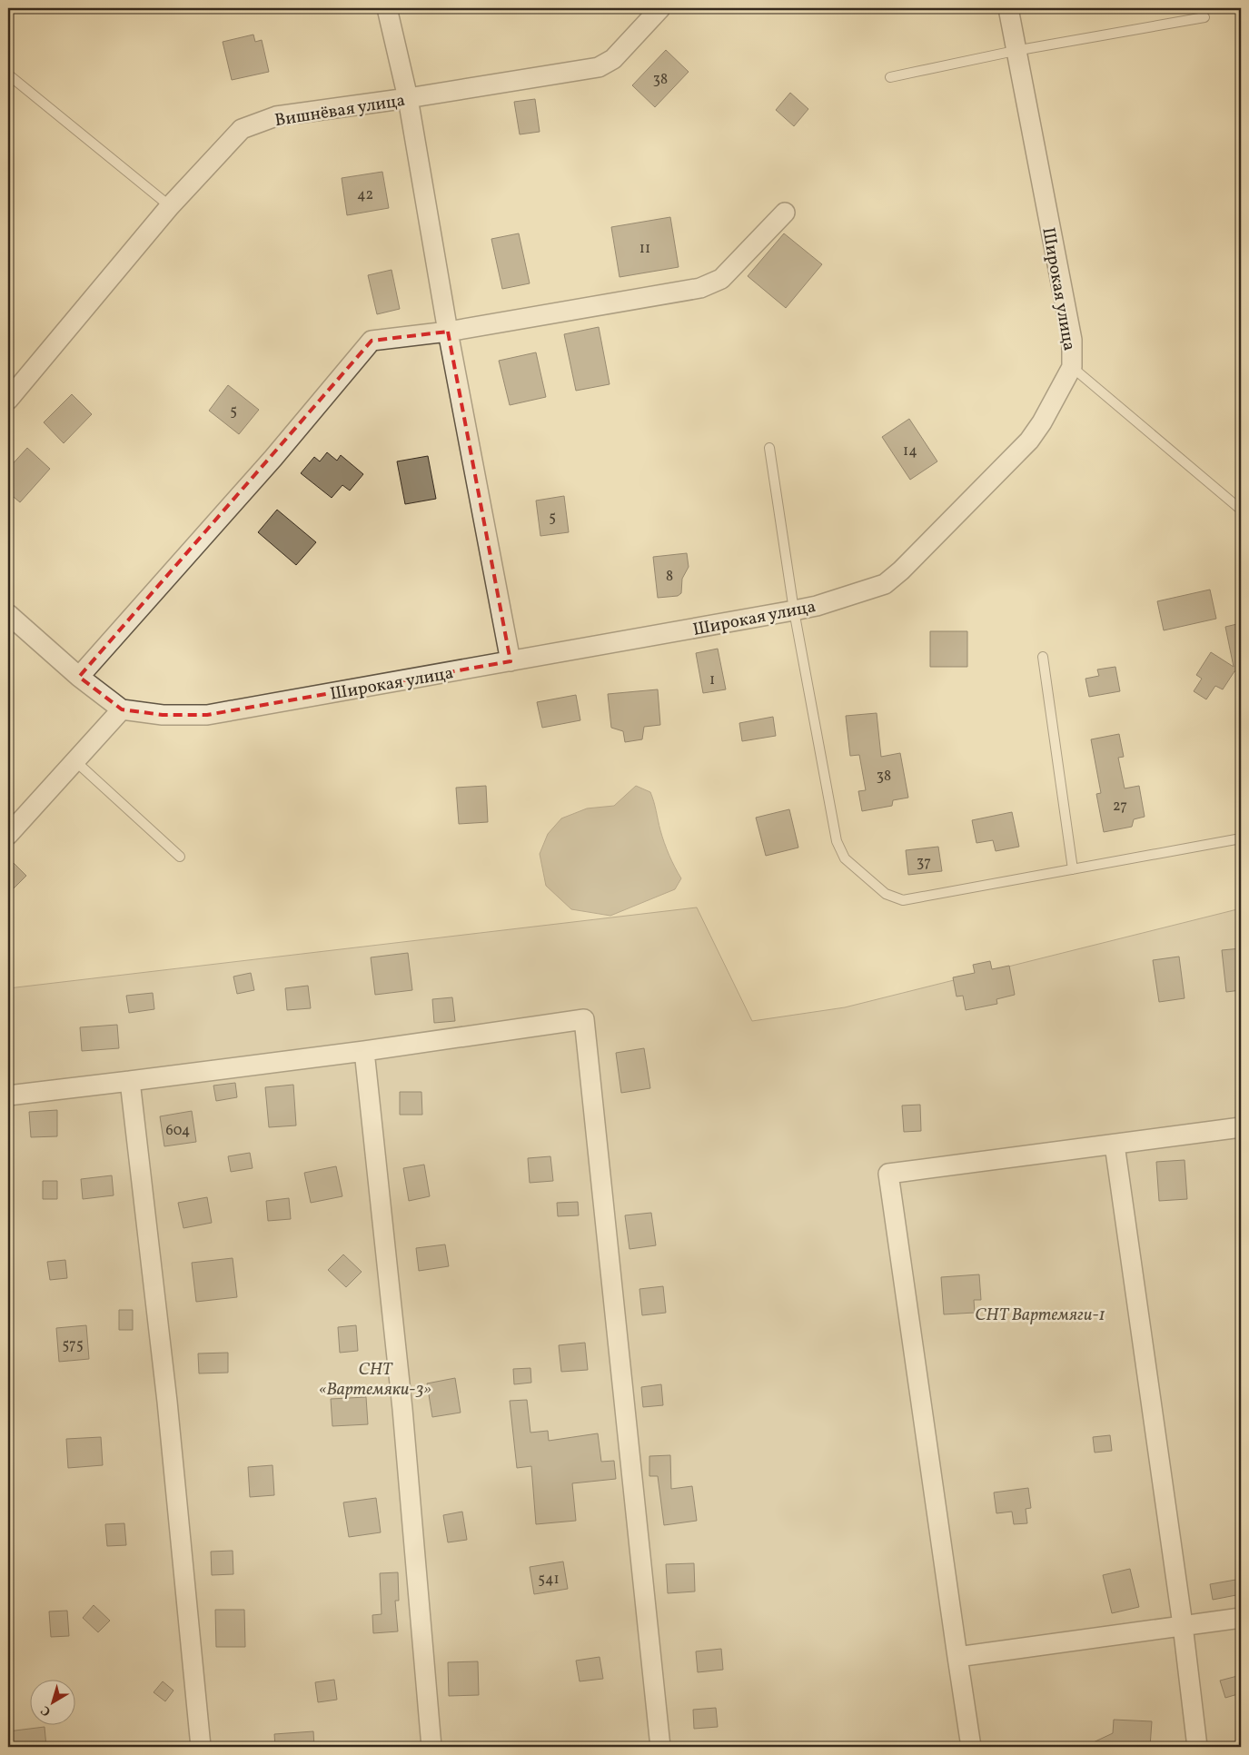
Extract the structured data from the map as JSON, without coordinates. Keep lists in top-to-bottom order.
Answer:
{
  "streets": {
    "street": ["Вишнёвая улица", "Широкая улица"]
  },
  "parks": ["СНТ Вартемяги-1", "СНТ «Вартемяки-3»"],
  "house_numbers": [
    "38",
    "42",
    "11",
    "5",
    "14",
    "5",
    "8",
    "1",
    "38",
    "27",
    "37",
    "604",
    "575",
    "541"
  ],
  "north": "bottom left"
}
